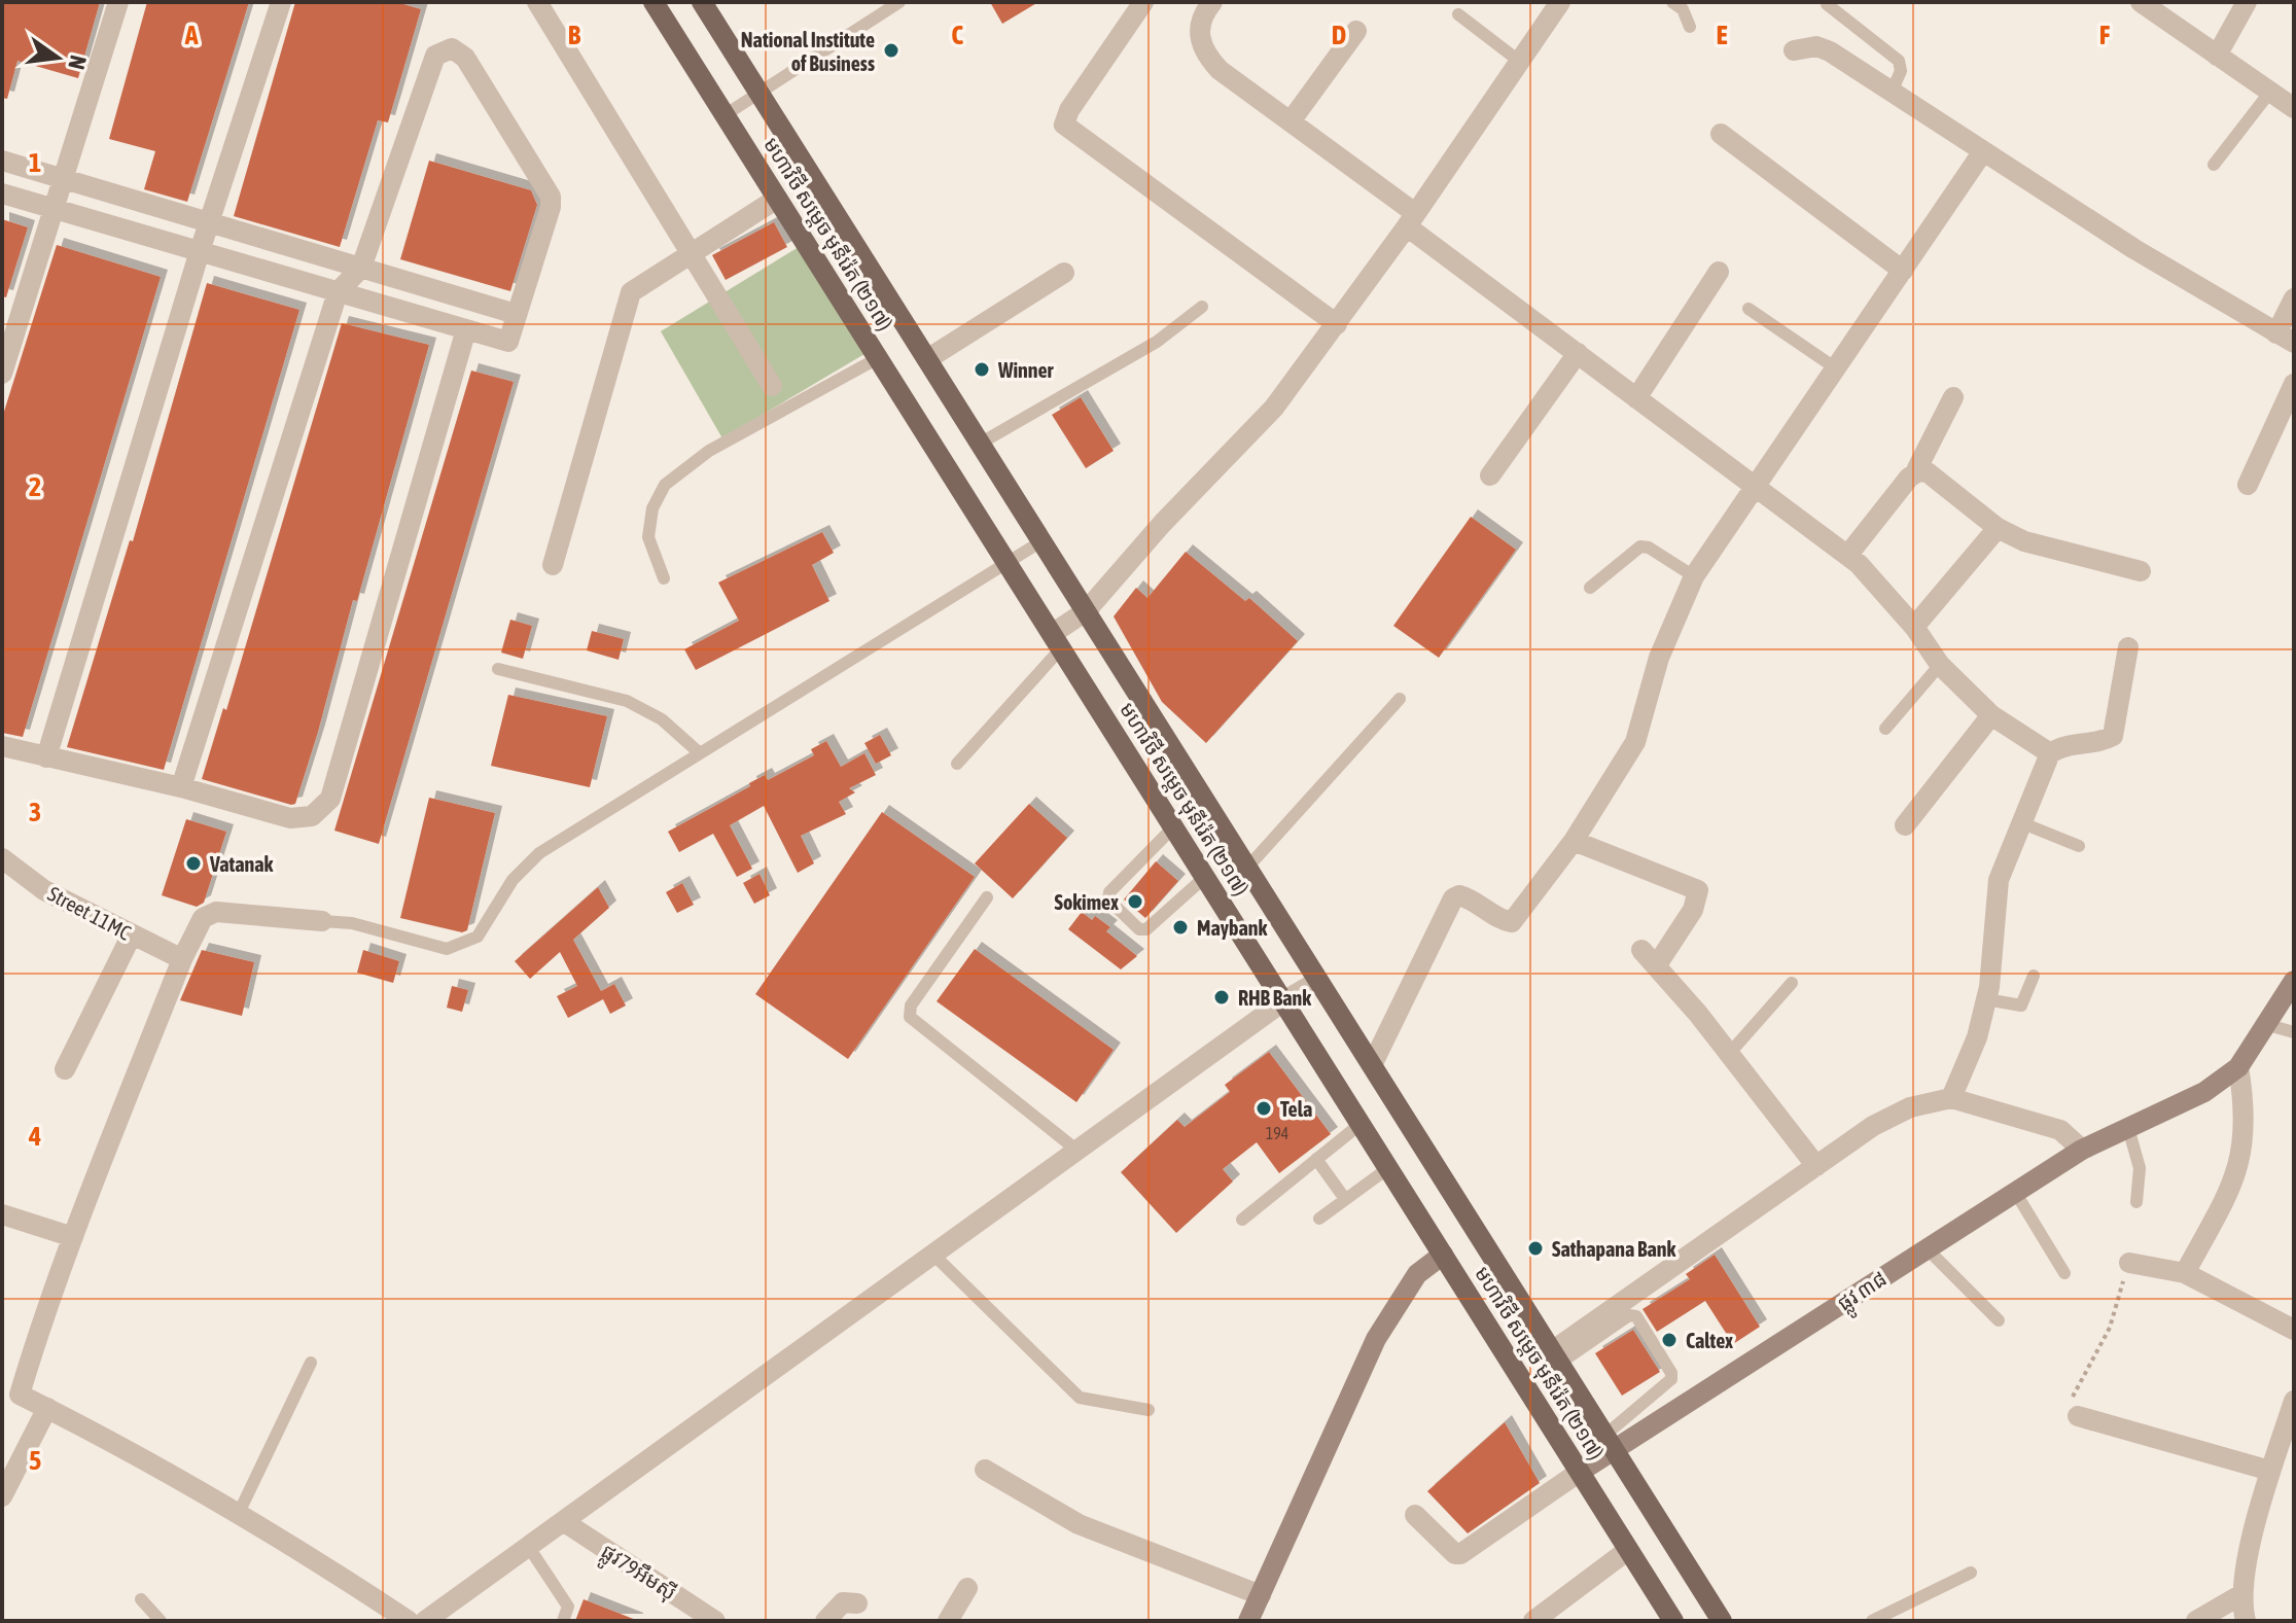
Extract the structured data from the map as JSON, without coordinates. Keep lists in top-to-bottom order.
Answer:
{
  "streets": {
    "main road": ["មហាវិថី សម្តេច មុនីរ៉េត (២១៧)"],
    "street": ["Street 11MC", "ផ្លូវ ៣៨", "ផ្លូវ79អឹមស៊ី"]
  },
  "crossings": [
    ["មហាវិថី សម្តេច មុនីរ៉េត (២១៧)", "ផ្លូវ ៣៨"]
  ],
  "places": [
    "National Institute of Business",
    "Winner",
    "Vatanak",
    "Sokimex",
    "Maybank",
    "RHB Bank",
    "Tela",
    "Sathapana Bank",
    "Caltex"
  ],
  "house_numbers": ["194"],
  "north": "right",
  "grid": {
    "columns": [
      "A",
      "B",
      "C",
      "D",
      "E",
      "F"
    ],
    "rows": [
      "1",
      "2",
      "3",
      "4",
      "5"
    ]
  }
}
